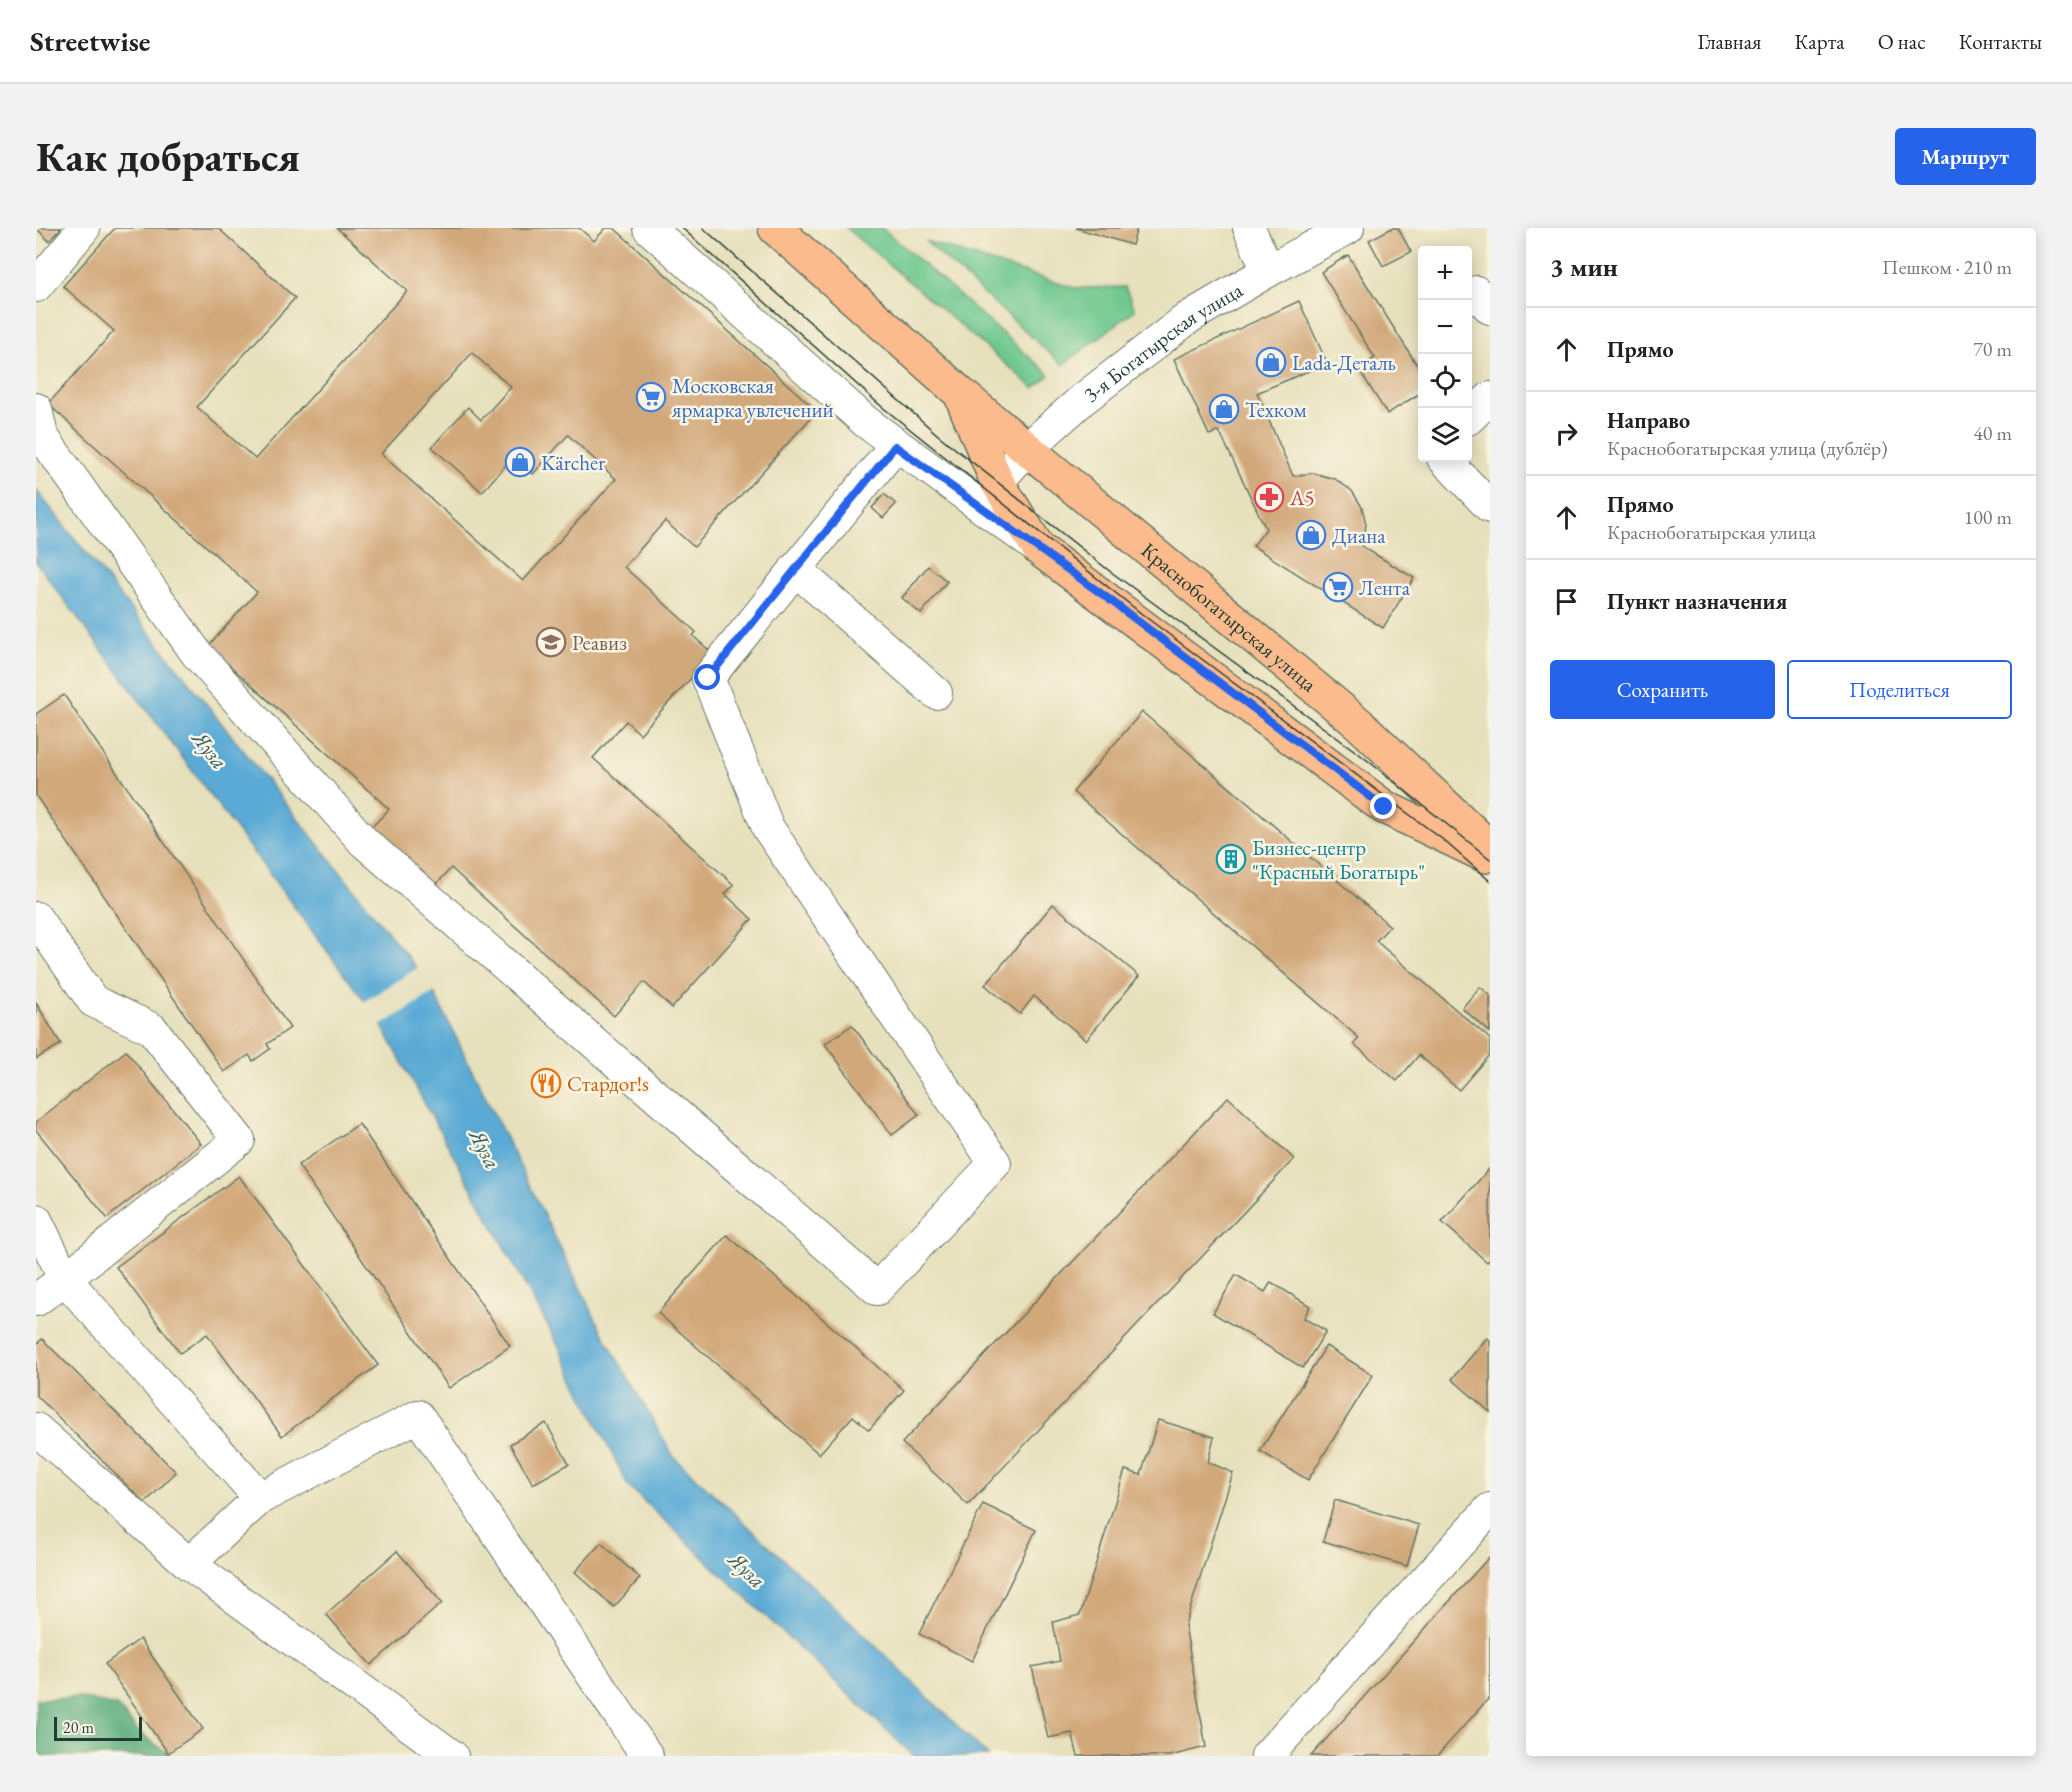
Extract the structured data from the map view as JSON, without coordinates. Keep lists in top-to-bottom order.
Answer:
{
  "streets": {
    "main road": ["Краснобогатырская улица"],
    "street": ["3-я Богатырская улица"]
  },
  "crossings": [
    ["3-я Богатырская улица", "Краснобогатырская улица"]
  ],
  "water": ["Яуза"],
  "places": {
    "shop": [
      "Lada-Деталь",
      "Техком",
      "Kärcher",
      "Диана"
    ],
    "supermarket": ["Московская ярмарка увлечений", "Лента"],
    "pharmacy": ["А5"],
    "school or university": ["Реавиз"],
    "building": ["Бизнес-центр \"Красный Богатырь\""],
    "restaurant": ["Стардог!s"]
  },
  "scale_bar": "20 m",
  "page": {
    "header": "Streetwise",
    "nav": [
      "Главная",
      "Карта",
      "О нас",
      "Контакты"
    ],
    "buttons": [
      "Маршрут",
      ["Сохранить", "Поделиться"]
    ],
    "title": "Как добраться",
    "heading": ["3 мин", "Пешком · 210 m"],
    "map_buttons": ["+", "−"],
    "list": [
      ["Прямо", "70 m"],
      ["Направо", "Краснобогатырская улица (дублёр)", "40 m"],
      ["Прямо", "Краснобогатырская улица", "100 m"],
      "Пункт назначения"
    ],
    "scale": "20 m"
  }
}
